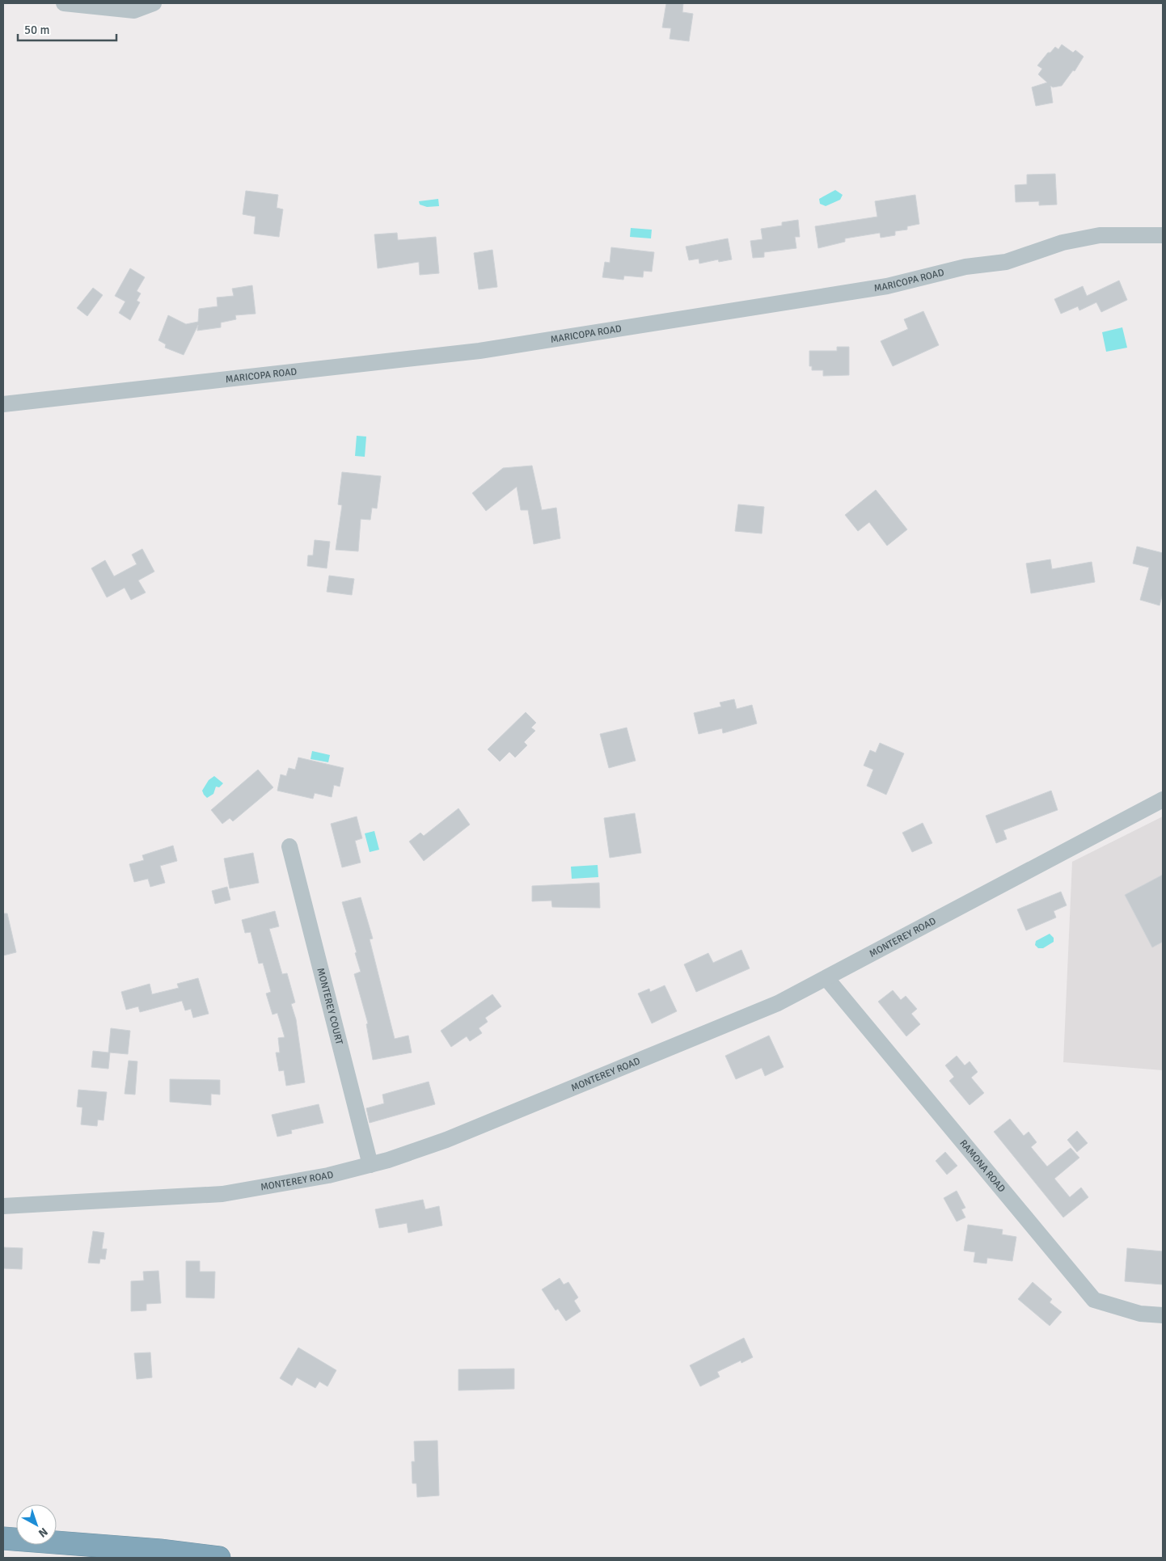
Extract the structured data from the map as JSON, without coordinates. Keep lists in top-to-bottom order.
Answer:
{
  "streets": {
    "street": [
      "MARICOPA ROAD",
      "MONTEREY ROAD",
      "MONTEREY COURT",
      "RAMONA ROAD"
    ]
  },
  "crossings": [
    ["MONTEREY ROAD", "MONTEREY COURT"],
    ["MONTEREY ROAD", "RAMONA ROAD"]
  ],
  "scale_bar": "50 m",
  "north": "bottom right"
}
